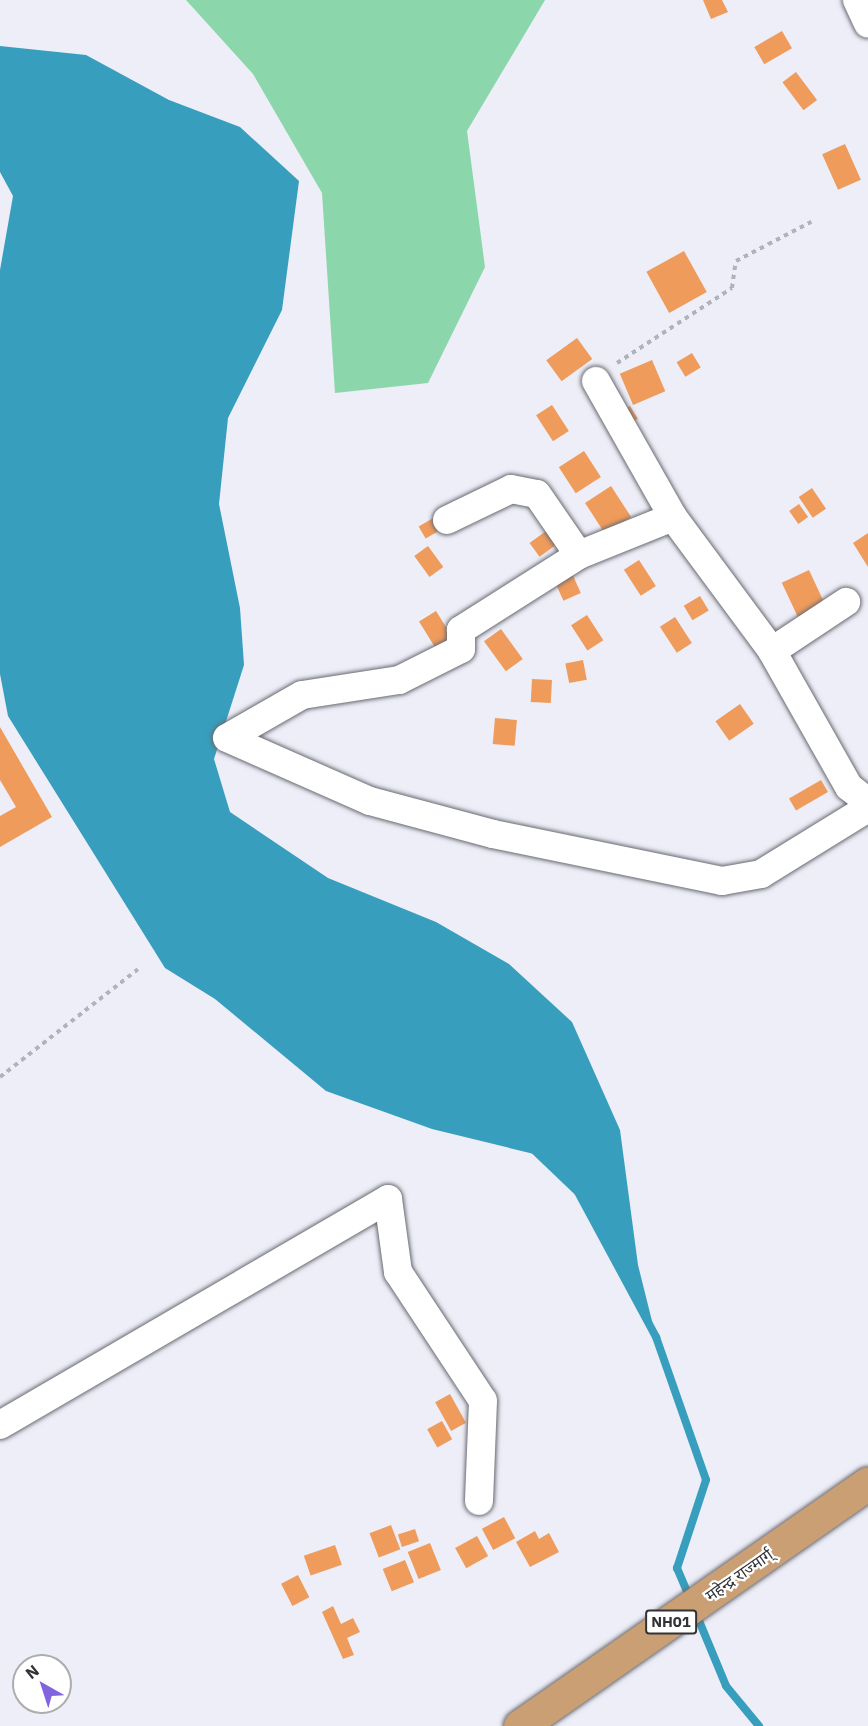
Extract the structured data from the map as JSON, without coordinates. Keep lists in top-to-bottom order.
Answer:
{
  "streets": {
    "highway": ["महेन्द्र राज्मार्ग्", "NH01"]
  },
  "north": "top left"
}
